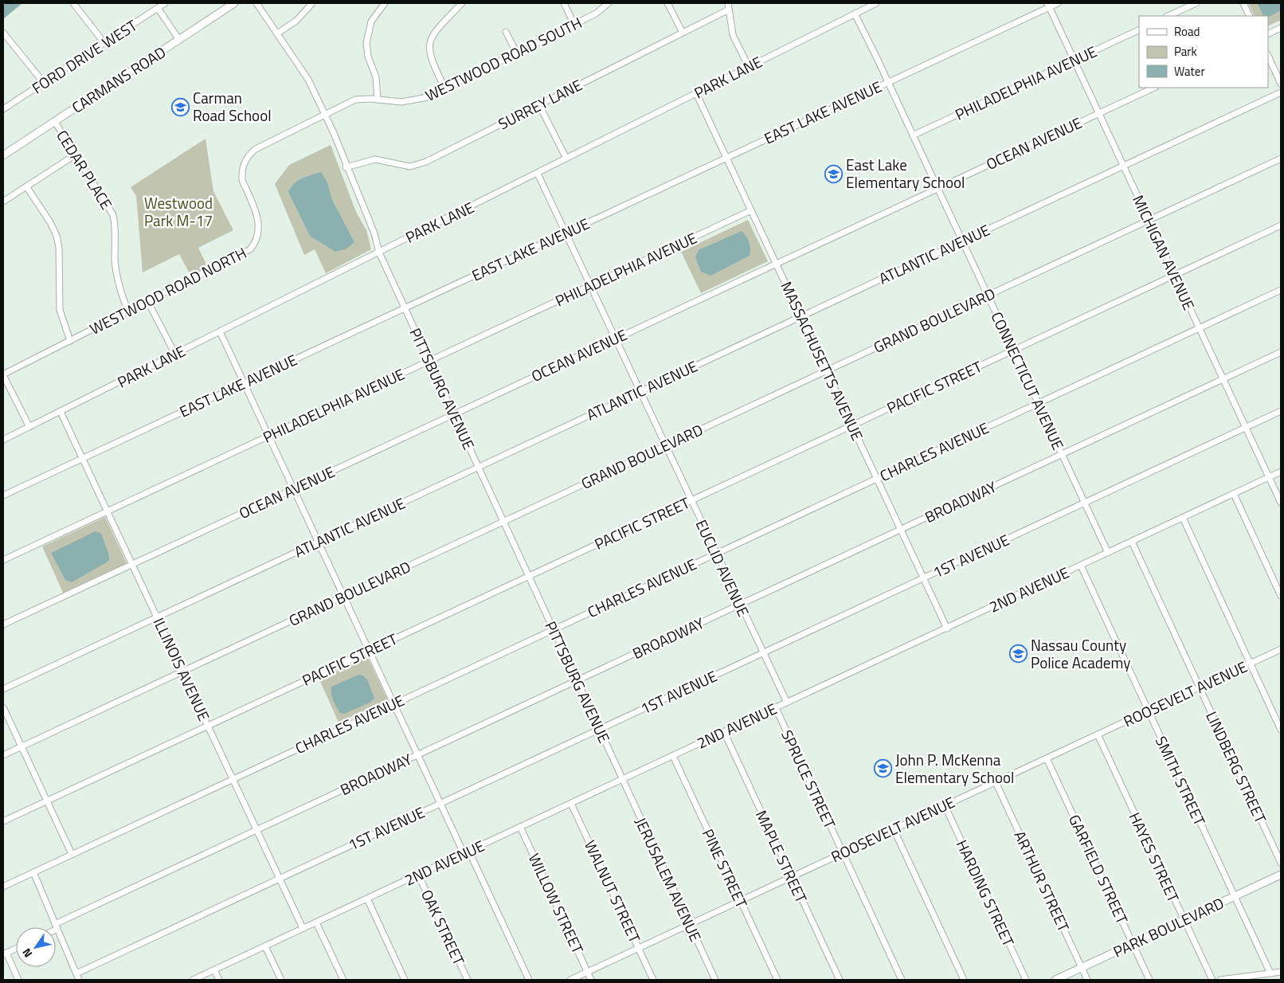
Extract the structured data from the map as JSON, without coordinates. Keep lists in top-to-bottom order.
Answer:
{
  "streets": {
    "street": [
      "FORD DRIVE WEST",
      "WESTWOOD ROAD SOUTH",
      "PARK LANE",
      "CARMANS ROAD",
      "PHILADELPHIA AVENUE",
      "SURREY LANE",
      "EAST LAKE AVENUE",
      "OCEAN AVENUE",
      "CEDAR PLACE",
      "MICHIGAN AVENUE",
      "ATLANTIC AVENUE",
      "WESTWOOD ROAD NORTH",
      "GRAND BOULEVARD",
      "MASSACHUSETTS AVENUE",
      "CONNECTICUT AVENUE",
      "PACIFIC STREET",
      "PITTSBURG AVENUE",
      "CHARLES AVENUE",
      "BROADWAY",
      "1ST AVENUE",
      "EUCLID AVENUE",
      "2ND AVENUE",
      "ILLINOIS AVENUE",
      "ROOSEVELT AVENUE",
      "LINDBERG STREET",
      "SPRUCE STREET",
      "SMITH STREET",
      "MAPLE STREET",
      "HAYES STREET",
      "PINE STREET",
      "GARFIELD STREET",
      "JERUSALEM AVENUE",
      "ARTHUR STREET",
      "WALNUT STREET",
      "HARDING STREET",
      "WILLOW STREET",
      "OAK STREET",
      "PARK BOULEVARD"
    ]
  },
  "crossings": [
    ["WESTWOOD ROAD SOUTH", "WESTWOOD ROAD NORTH"],
    ["WESTWOOD ROAD SOUTH", "PITTSBURG AVENUE"],
    ["PARK LANE", "MASSACHUSETTS AVENUE"],
    ["PARK LANE", "CONNECTICUT AVENUE"],
    ["PARK LANE", "PITTSBURG AVENUE"],
    ["PARK LANE", "EUCLID AVENUE"],
    ["PARK LANE", "ILLINOIS AVENUE"],
    ["CARMANS ROAD", "CEDAR PLACE"],
    ["PHILADELPHIA AVENUE", "MICHIGAN AVENUE"],
    ["PHILADELPHIA AVENUE", "MASSACHUSETTS AVENUE"],
    ["PHILADELPHIA AVENUE", "CONNECTICUT AVENUE"],
    ["PHILADELPHIA AVENUE", "PITTSBURG AVENUE"],
    ["PHILADELPHIA AVENUE", "EUCLID AVENUE"],
    ["PHILADELPHIA AVENUE", "ILLINOIS AVENUE"],
    ["SURREY LANE", "PITTSBURG AVENUE"],
    ["EAST LAKE AVENUE", "MICHIGAN AVENUE"],
    ["EAST LAKE AVENUE", "MASSACHUSETTS AVENUE"],
    ["EAST LAKE AVENUE", "CONNECTICUT AVENUE"],
    ["EAST LAKE AVENUE", "PITTSBURG AVENUE"],
    ["EAST LAKE AVENUE", "EUCLID AVENUE"],
    ["EAST LAKE AVENUE", "ILLINOIS AVENUE"],
    ["OCEAN AVENUE", "MICHIGAN AVENUE"],
    ["OCEAN AVENUE", "MASSACHUSETTS AVENUE"],
    ["OCEAN AVENUE", "CONNECTICUT AVENUE"],
    ["OCEAN AVENUE", "PITTSBURG AVENUE"],
    ["OCEAN AVENUE", "EUCLID AVENUE"],
    ["OCEAN AVENUE", "ILLINOIS AVENUE"],
    ["CEDAR PLACE", "WESTWOOD ROAD NORTH"],
    ["MICHIGAN AVENUE", "ATLANTIC AVENUE"],
    ["MICHIGAN AVENUE", "GRAND BOULEVARD"],
    ["MICHIGAN AVENUE", "PACIFIC STREET"],
    ["MICHIGAN AVENUE", "CHARLES AVENUE"],
    ["MICHIGAN AVENUE", "BROADWAY"],
    ["MICHIGAN AVENUE", "1ST AVENUE"],
    ["MICHIGAN AVENUE", "2ND AVENUE"],
    ["ATLANTIC AVENUE", "MASSACHUSETTS AVENUE"],
    ["ATLANTIC AVENUE", "CONNECTICUT AVENUE"],
    ["ATLANTIC AVENUE", "PITTSBURG AVENUE"],
    ["ATLANTIC AVENUE", "EUCLID AVENUE"],
    ["ATLANTIC AVENUE", "ILLINOIS AVENUE"],
    ["WESTWOOD ROAD NORTH", "PITTSBURG AVENUE"],
    ["GRAND BOULEVARD", "MASSACHUSETTS AVENUE"],
    ["GRAND BOULEVARD", "CONNECTICUT AVENUE"],
    ["GRAND BOULEVARD", "PITTSBURG AVENUE"],
    ["GRAND BOULEVARD", "EUCLID AVENUE"],
    ["GRAND BOULEVARD", "ILLINOIS AVENUE"],
    ["MASSACHUSETTS AVENUE", "PACIFIC STREET"],
    ["MASSACHUSETTS AVENUE", "CHARLES AVENUE"],
    ["MASSACHUSETTS AVENUE", "BROADWAY"],
    ["MASSACHUSETTS AVENUE", "1ST AVENUE"],
    ["MASSACHUSETTS AVENUE", "2ND AVENUE"],
    ["CONNECTICUT AVENUE", "PACIFIC STREET"],
    ["CONNECTICUT AVENUE", "CHARLES AVENUE"],
    ["CONNECTICUT AVENUE", "BROADWAY"],
    ["CONNECTICUT AVENUE", "1ST AVENUE"],
    ["CONNECTICUT AVENUE", "2ND AVENUE"],
    ["PACIFIC STREET", "PITTSBURG AVENUE"],
    ["PACIFIC STREET", "EUCLID AVENUE"],
    ["PACIFIC STREET", "ILLINOIS AVENUE"],
    ["PITTSBURG AVENUE", "CHARLES AVENUE"],
    ["PITTSBURG AVENUE", "BROADWAY"],
    ["PITTSBURG AVENUE", "1ST AVENUE"],
    ["PITTSBURG AVENUE", "2ND AVENUE"],
    ["PITTSBURG AVENUE", "JERUSALEM AVENUE"],
    ["CHARLES AVENUE", "EUCLID AVENUE"],
    ["CHARLES AVENUE", "ILLINOIS AVENUE"],
    ["BROADWAY", "EUCLID AVENUE"],
    ["BROADWAY", "ILLINOIS AVENUE"],
    ["1ST AVENUE", "EUCLID AVENUE"],
    ["1ST AVENUE", "ILLINOIS AVENUE"],
    ["EUCLID AVENUE", "2ND AVENUE"],
    ["2ND AVENUE", "ILLINOIS AVENUE"],
    ["2ND AVENUE", "LINDBERG STREET"],
    ["2ND AVENUE", "SPRUCE STREET"],
    ["2ND AVENUE", "SMITH STREET"],
    ["2ND AVENUE", "MAPLE STREET"],
    ["2ND AVENUE", "PINE STREET"],
    ["2ND AVENUE", "JERUSALEM AVENUE"],
    ["2ND AVENUE", "WALNUT STREET"],
    ["2ND AVENUE", "WILLOW STREET"],
    ["2ND AVENUE", "OAK STREET"],
    ["ROOSEVELT AVENUE", "LINDBERG STREET"],
    ["ROOSEVELT AVENUE", "SPRUCE STREET"],
    ["ROOSEVELT AVENUE", "SMITH STREET"],
    ["ROOSEVELT AVENUE", "MAPLE STREET"],
    ["ROOSEVELT AVENUE", "HAYES STREET"],
    ["ROOSEVELT AVENUE", "PINE STREET"],
    ["ROOSEVELT AVENUE", "GARFIELD STREET"],
    ["ROOSEVELT AVENUE", "JERUSALEM AVENUE"],
    ["ROOSEVELT AVENUE", "ARTHUR STREET"],
    ["ROOSEVELT AVENUE", "WALNUT STREET"],
    ["ROOSEVELT AVENUE", "HARDING STREET"],
    ["ROOSEVELT AVENUE", "WILLOW STREET"],
    ["SMITH STREET", "PARK BOULEVARD"],
    ["HAYES STREET", "PARK BOULEVARD"],
    ["GARFIELD STREET", "PARK BOULEVARD"],
    ["ARTHUR STREET", "PARK BOULEVARD"]
  ],
  "parks": ["Westwood Park M-17"],
  "places": {
    "school or university": [
      "Carman Road School",
      "East Lake Elementary School",
      "Nassau County Police Academy",
      "John P. McKenna Elementary School"
    ]
  },
  "legend": ["Road", "Park", "Water"],
  "north": "bottom left"
}
